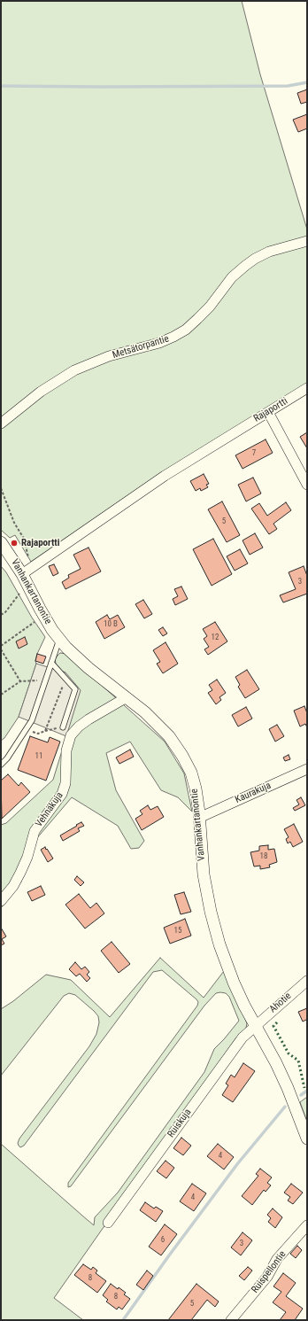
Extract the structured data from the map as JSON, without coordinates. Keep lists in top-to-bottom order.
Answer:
{
  "streets": {
    "street": [
      "Metsätorpantie",
      "Rajaportti",
      "Vanhankartanontie",
      "Kaurakuja",
      "Vehnäkuja",
      "Ahotie",
      "Ruiskuja",
      "Ruispellontie"
    ]
  },
  "crossings": [
    ["Rajaportti", "Vanhankartanontie"],
    ["Vanhankartanontie", "Kaurakuja"],
    ["Vanhankartanontie", "Vehnäkuja"],
    ["Vanhankartanontie", "Ahotie"],
    ["Vanhankartanontie", "Ruiskuja"],
    ["Ahotie", "Ruiskuja"]
  ],
  "places": ["Rajaportti"],
  "house_numbers": [
    "7",
    "5",
    "3",
    "10 B",
    "12",
    "11",
    "18",
    "15",
    "4",
    "4",
    "6",
    "3",
    "8",
    "8",
    "5"
  ]
}
